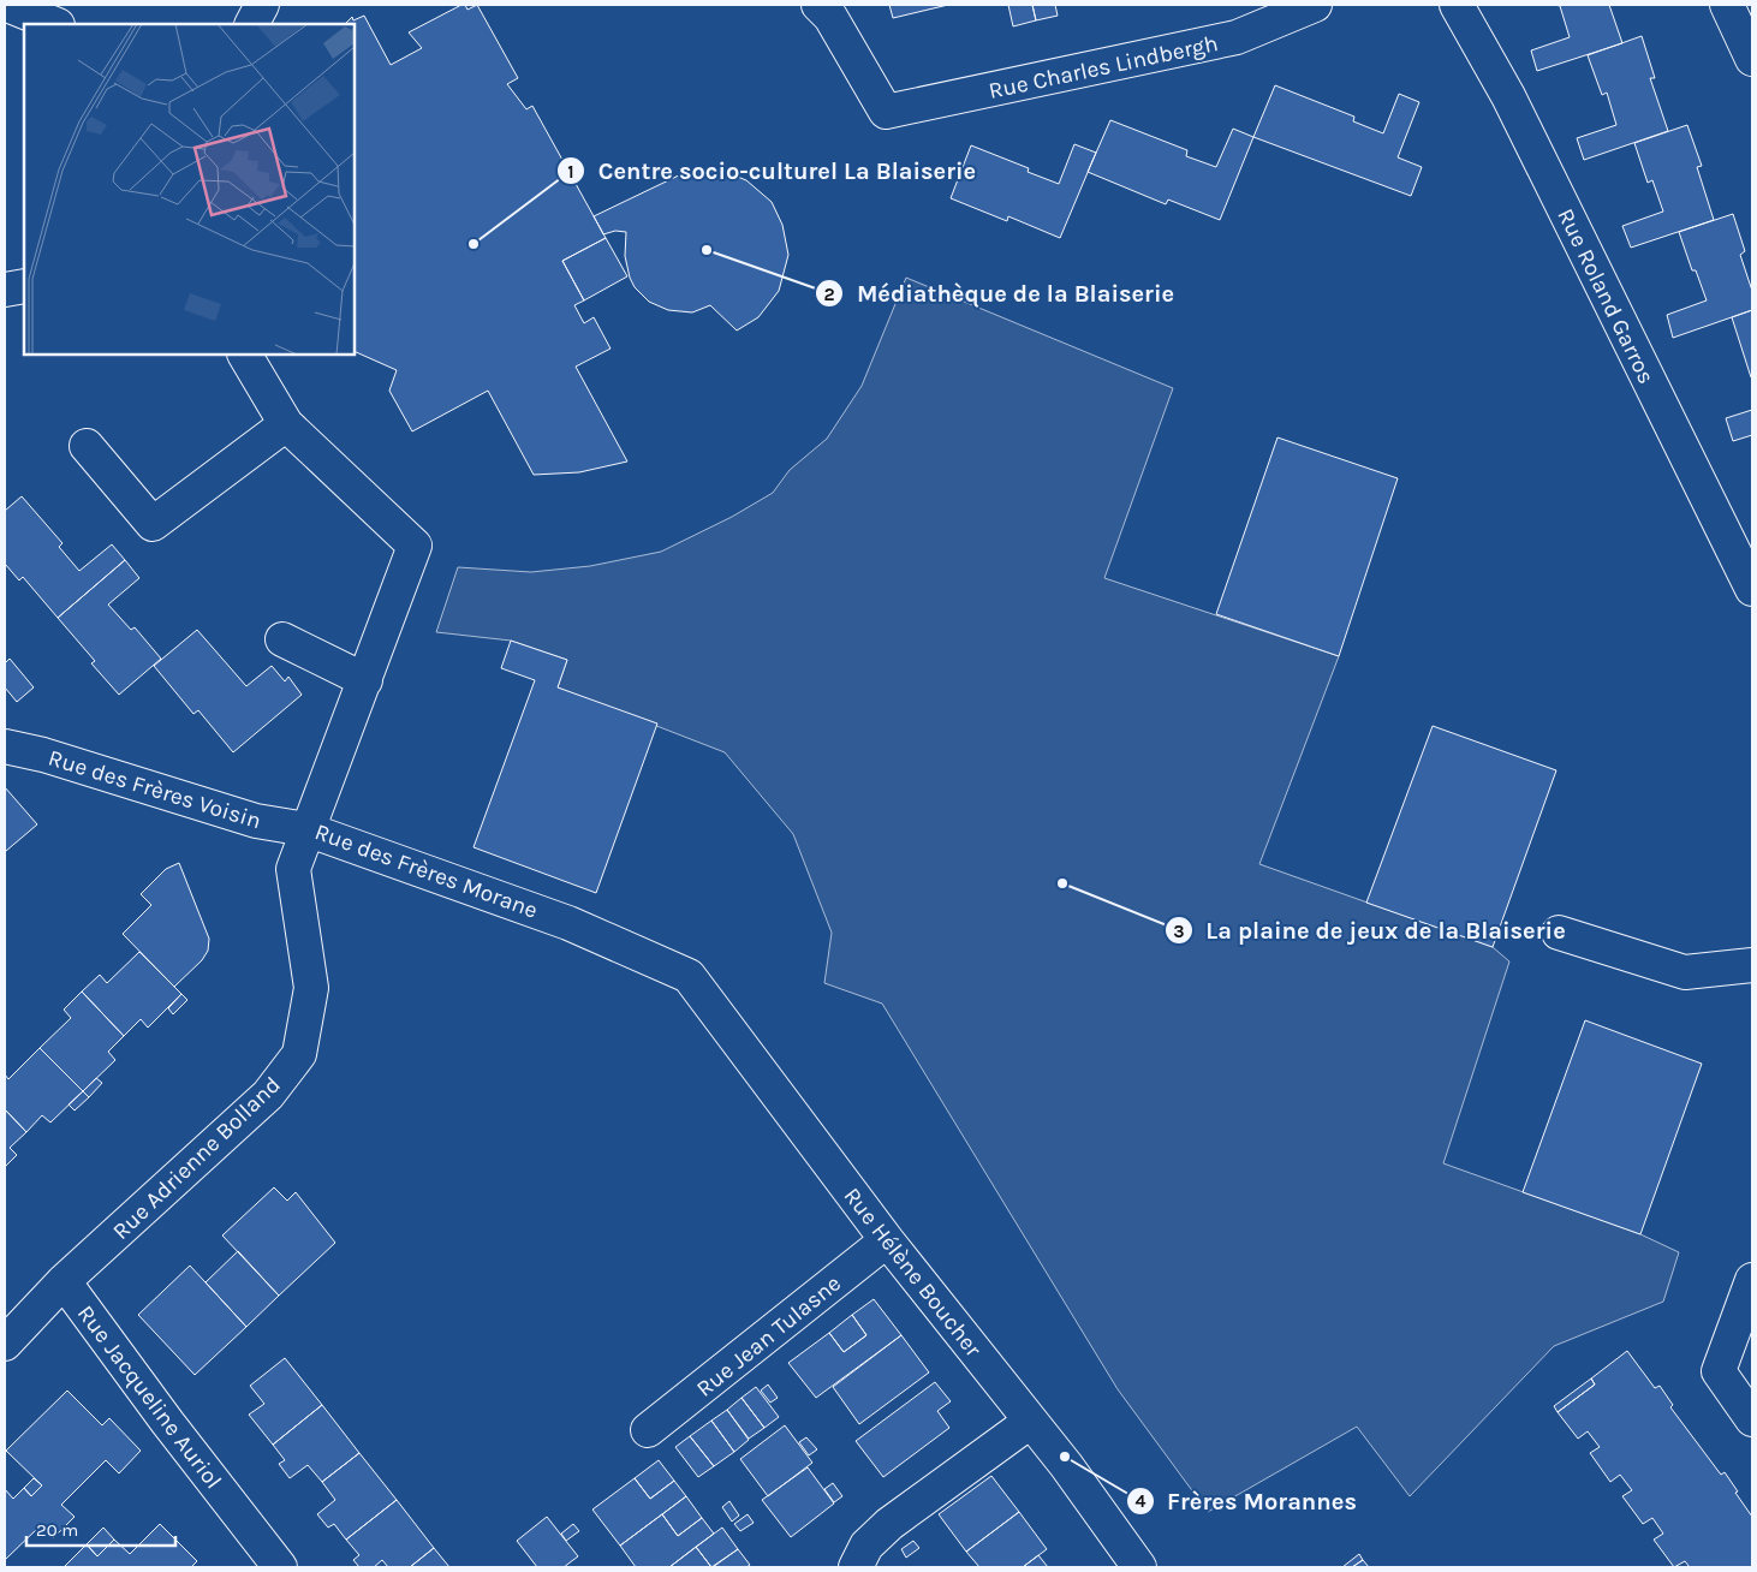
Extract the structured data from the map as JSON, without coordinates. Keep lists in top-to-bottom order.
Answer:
{
  "streets": {
    "street": [
      "Rue Charles Lindbergh",
      "Rue Roland Garros",
      "Rue des Frères Voisin",
      "Rue des Frères Morane",
      "Rue Adrienne Bolland",
      "Rue Hélène Boucher",
      "Rue Jean Tulasne",
      "Rue Jacqueline Auriol"
    ]
  },
  "crossings": [
    ["Rue des Frères Voisin", "Rue des Frères Morane"],
    ["Rue des Frères Voisin", "Rue Adrienne Bolland"],
    ["Rue des Frères Morane", "Rue Adrienne Bolland"],
    ["Rue des Frères Morane", "Rue Hélène Boucher"],
    ["Rue Adrienne Bolland", "Rue Jacqueline Auriol"],
    ["Rue Hélène Boucher", "Rue Jean Tulasne"]
  ],
  "places": [
    "Centre socio-culturel La Blaiserie",
    "Médiathèque de la Blaiserie",
    "La plaine de jeux de la Blaiserie",
    "Frères Morannes"
  ],
  "scale_bar": "20 m"
}
